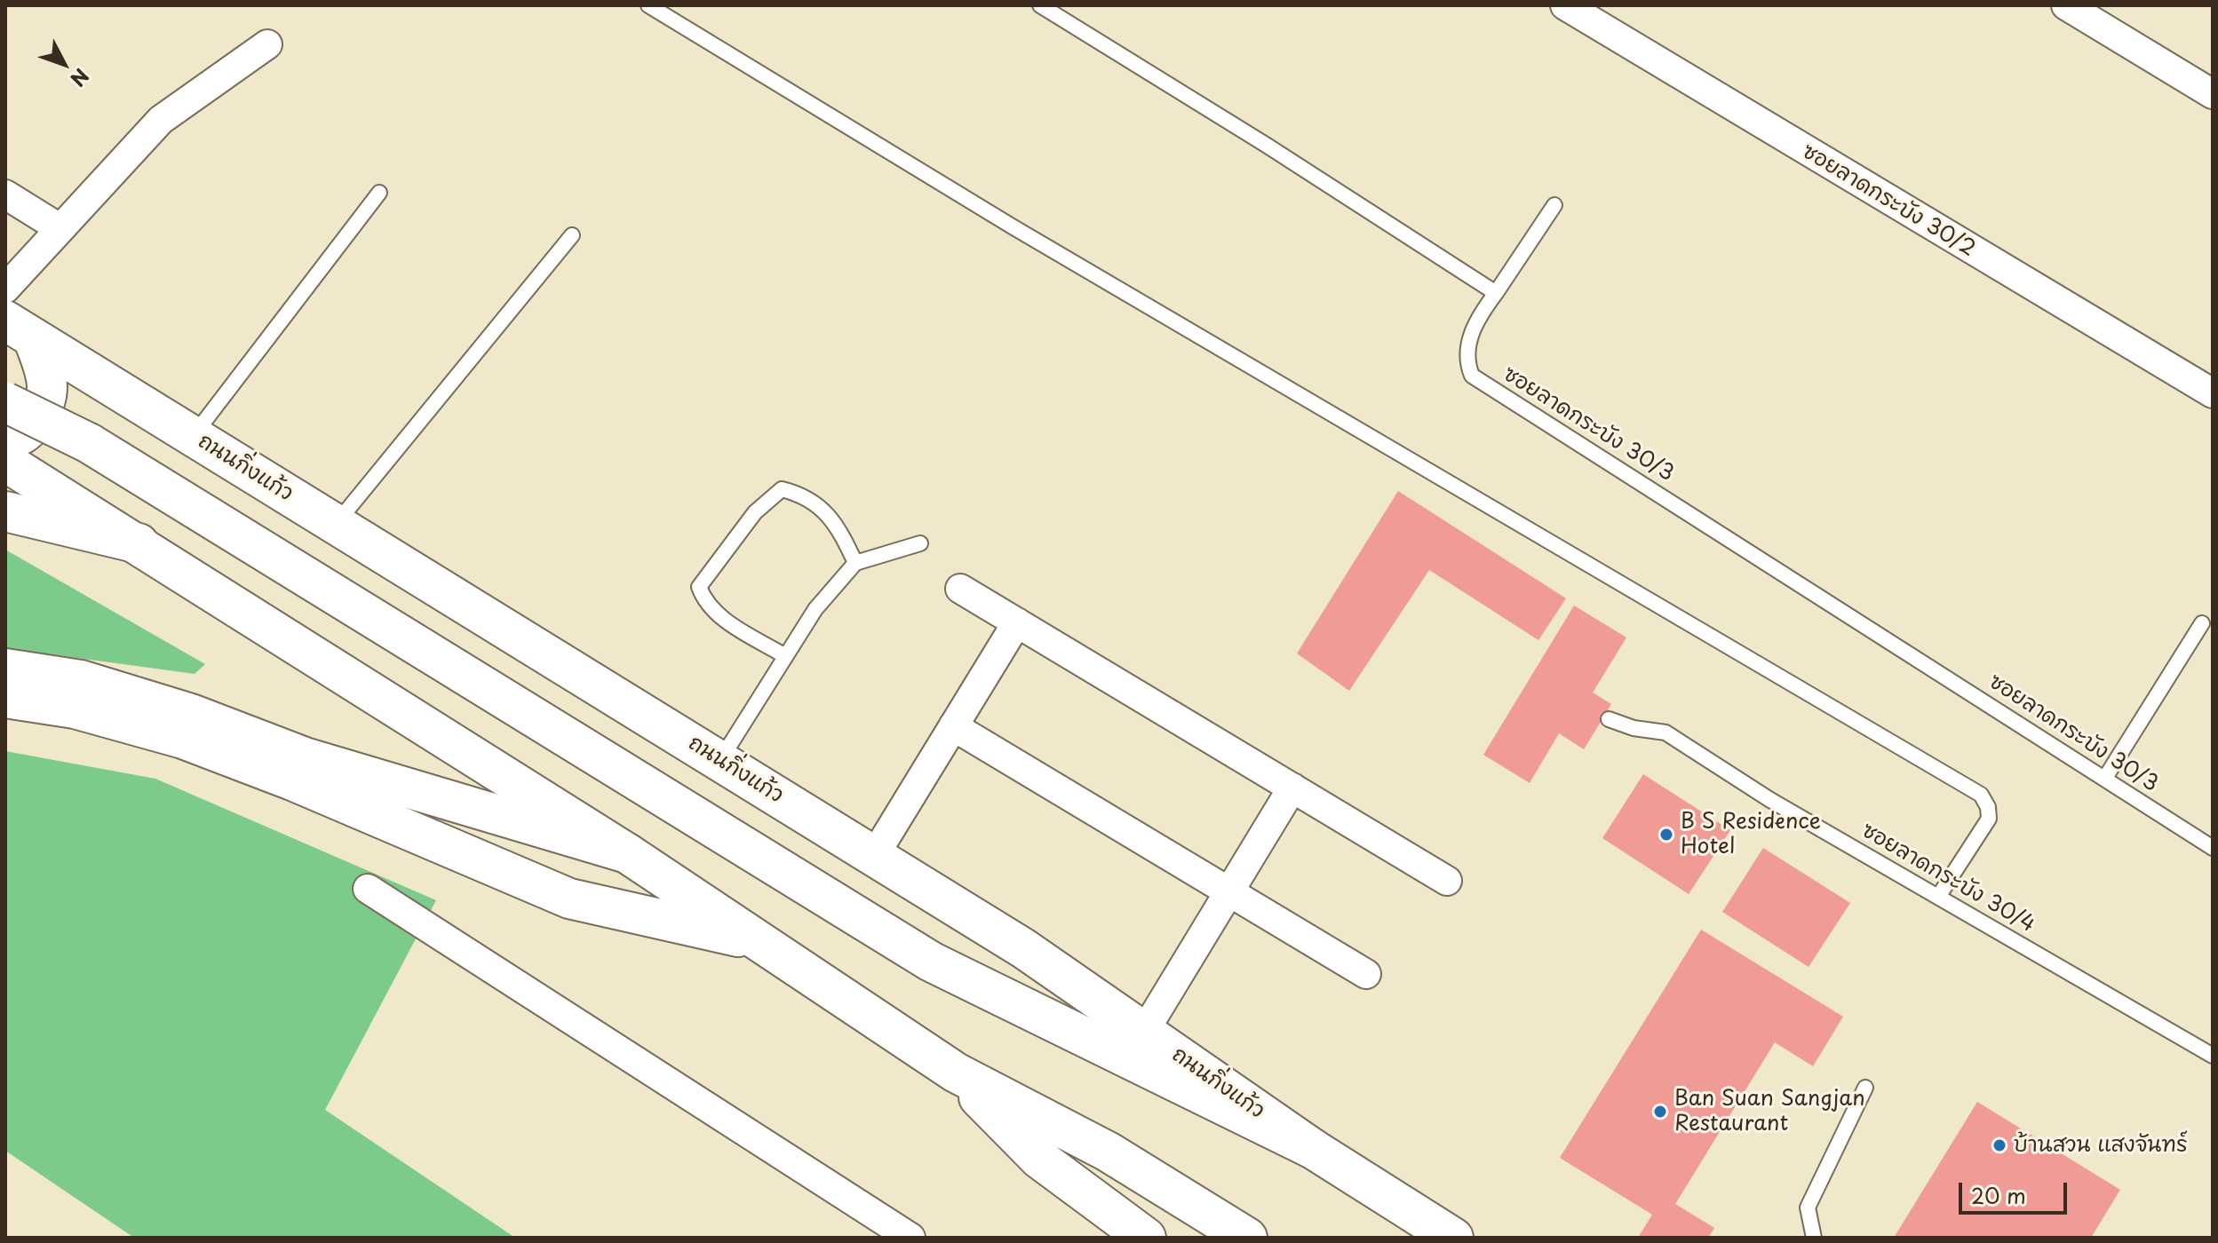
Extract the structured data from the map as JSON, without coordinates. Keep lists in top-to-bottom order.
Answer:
{
  "streets": {
    "main road": ["ถนนกิ่งแก้ว"],
    "street": ["ซอยลาดกระบัง 30/2"],
    "lane": ["ซอยลาดกระบัง 30/3", "ซอยลาดกระบัง 30/4"]
  },
  "places": ["B S Residence Hotel", "Ban Suan Sangjan Restaurant", "บ้านสวน แสงจันทร์"],
  "scale_bar": "20 m",
  "north": "bottom right"
}
